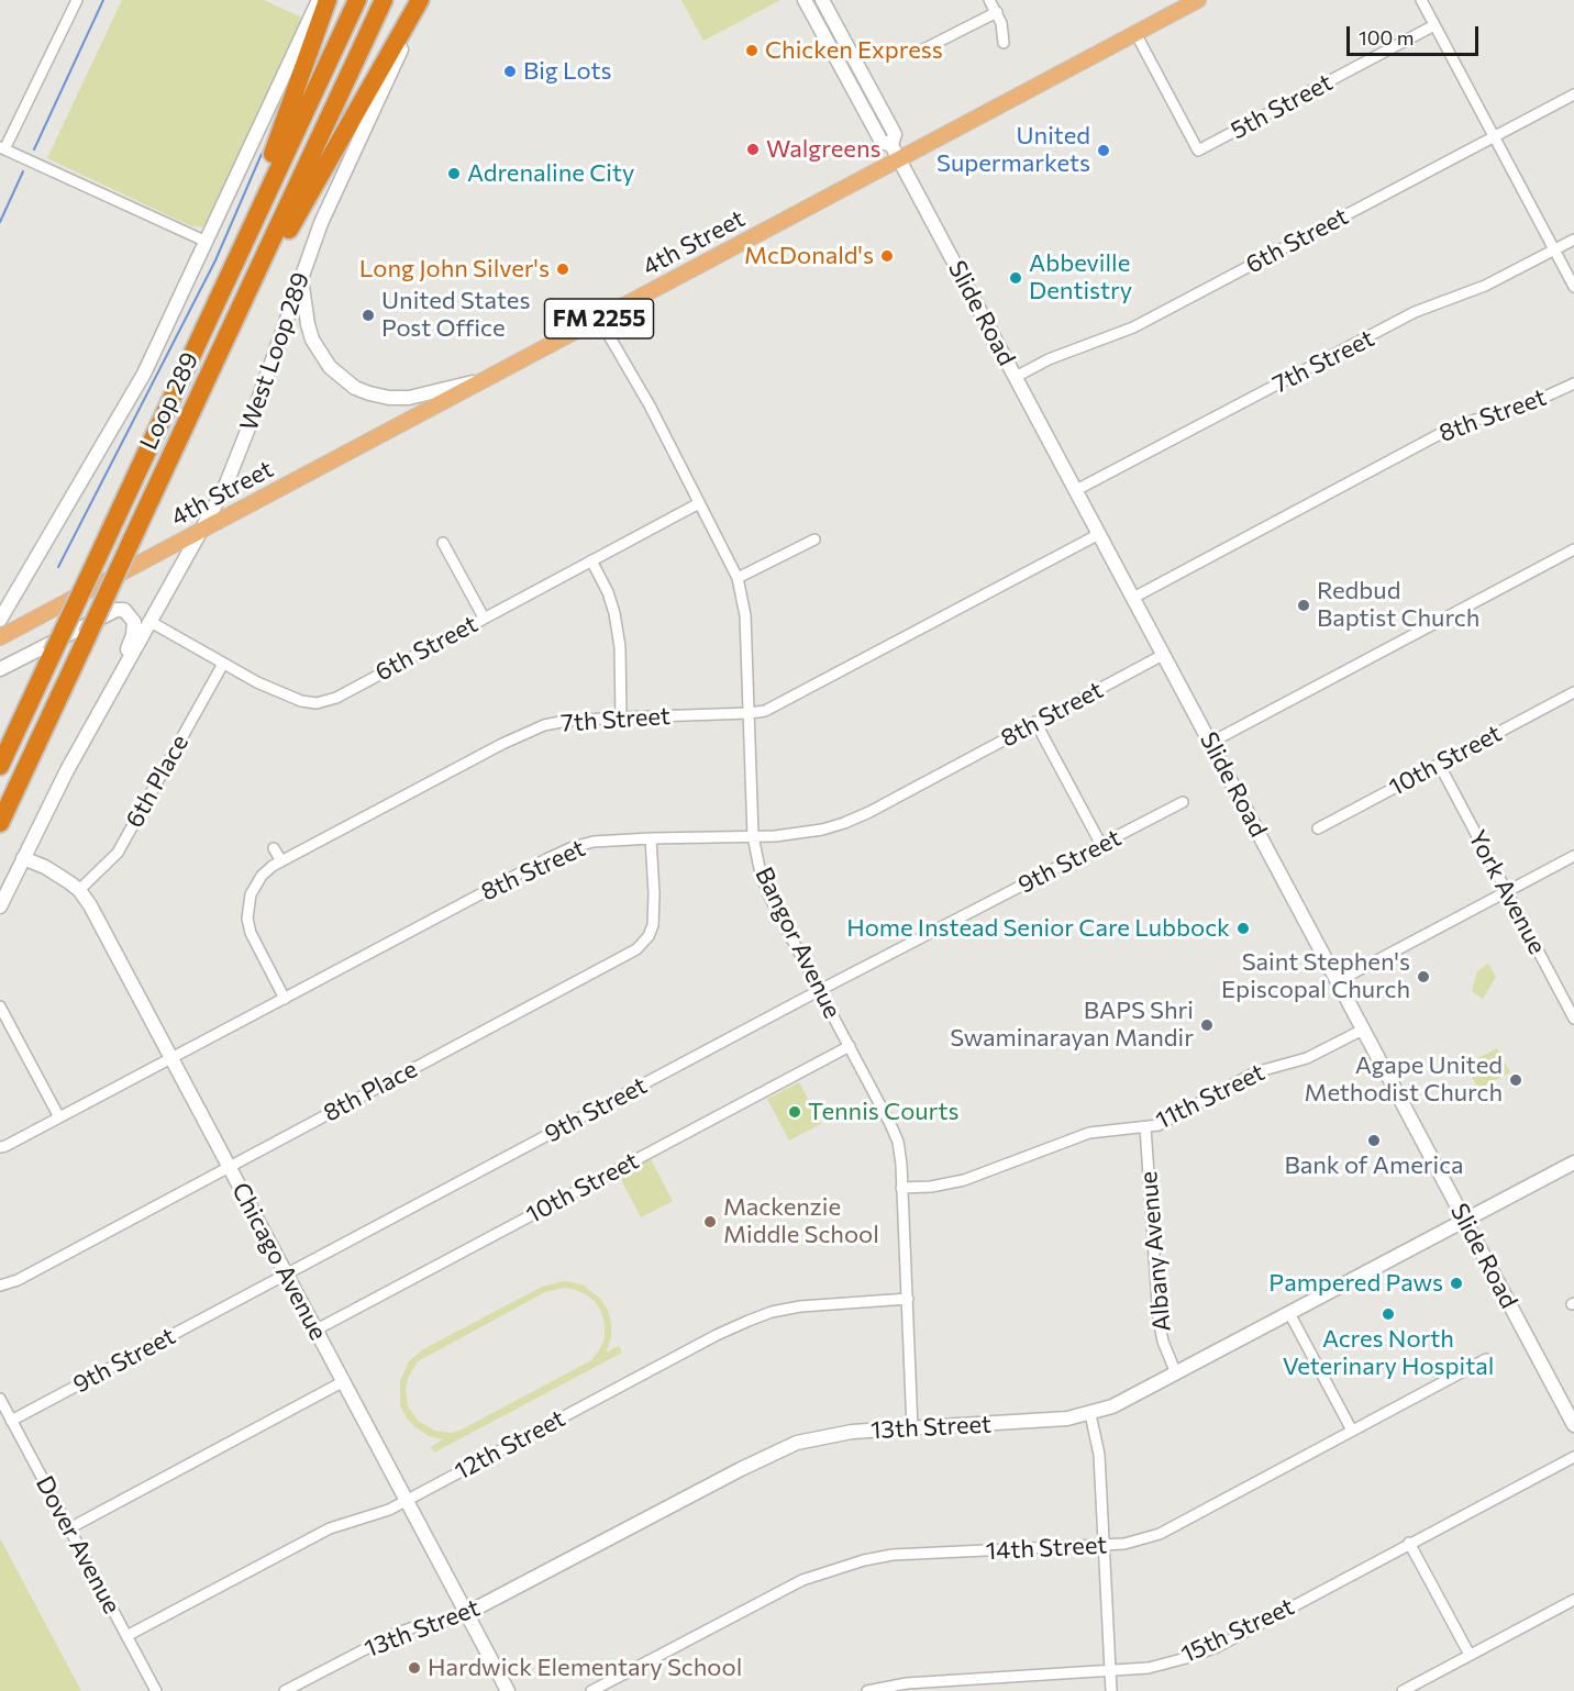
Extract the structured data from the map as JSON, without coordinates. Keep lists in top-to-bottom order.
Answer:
{
  "streets": {
    "highway": ["Loop 289"],
    "main road": [
      "4th Street",
      "Slide Road",
      "FM 2255",
      "West Loop 289",
      "Chicago Avenue",
      "13th Street"
    ],
    "street": [
      "5th Street",
      "6th Street",
      "7th Street",
      "8th Street",
      "10th Street",
      "6th Place",
      "9th Street",
      "York Avenue",
      "Bangor Avenue",
      "8th Place",
      "11th Street",
      "Albany Avenue",
      "12th Street",
      "Dover Avenue",
      "14th Street",
      "15th Street"
    ]
  },
  "crossings": [
    ["5th Street", "4th Street"],
    ["6th Street", "Slide Road"],
    ["6th Street", "West Loop 289"],
    ["6th Street", "6th Place"],
    ["6th Street", "Bangor Avenue"],
    ["4th Street", "Slide Road"],
    ["4th Street", "West Loop 289"],
    ["4th Street", "Bangor Avenue"],
    ["Slide Road", "7th Street"],
    ["Slide Road", "8th Street"],
    ["Slide Road", "11th Street"],
    ["Slide Road", "13th Street"],
    ["West Loop 289", "Chicago Avenue"],
    ["7th Street", "8th Street"],
    ["7th Street", "Bangor Avenue"],
    ["8th Street", "Bangor Avenue"],
    ["8th Street", "8th Place"],
    ["8th Street", "Chicago Avenue"],
    ["10th Street", "York Avenue"],
    ["10th Street", "Bangor Avenue"],
    ["10th Street", "Chicago Avenue"],
    ["6th Place", "Chicago Avenue"],
    ["9th Street", "Bangor Avenue"],
    ["9th Street", "Chicago Avenue"],
    ["9th Street", "Dover Avenue"],
    ["Bangor Avenue", "11th Street"],
    ["Bangor Avenue", "13th Street"],
    ["Bangor Avenue", "12th Street"],
    ["8th Place", "Chicago Avenue"],
    ["11th Street", "Albany Avenue"],
    ["Albany Avenue", "13th Street"],
    ["Chicago Avenue", "13th Street"],
    ["Chicago Avenue", "12th Street"],
    ["12th Street", "Dover Avenue"]
  ],
  "places": [
    "Chicken Express",
    "Big Lots",
    "Walgreens",
    "United Supermarkets",
    "Adrenaline City",
    "McDonald's",
    "Long John Silver's",
    "Abbeville Dentistry",
    "United States Post Office",
    "Redbud Baptist Church",
    "Home Instead Senior Care Lubbock",
    "Saint Stephen's Episcopal Church",
    "BAPS Shri Swaminarayan Mandir",
    "Agape United Methodist Church",
    "Tennis Courts",
    "Bank of America",
    "Mackenzie Middle School",
    "Pampered Paws",
    "Acres North Veterinary Hospital",
    "Hardwick Elementary School"
  ],
  "scale_bar": "100 m"
}
